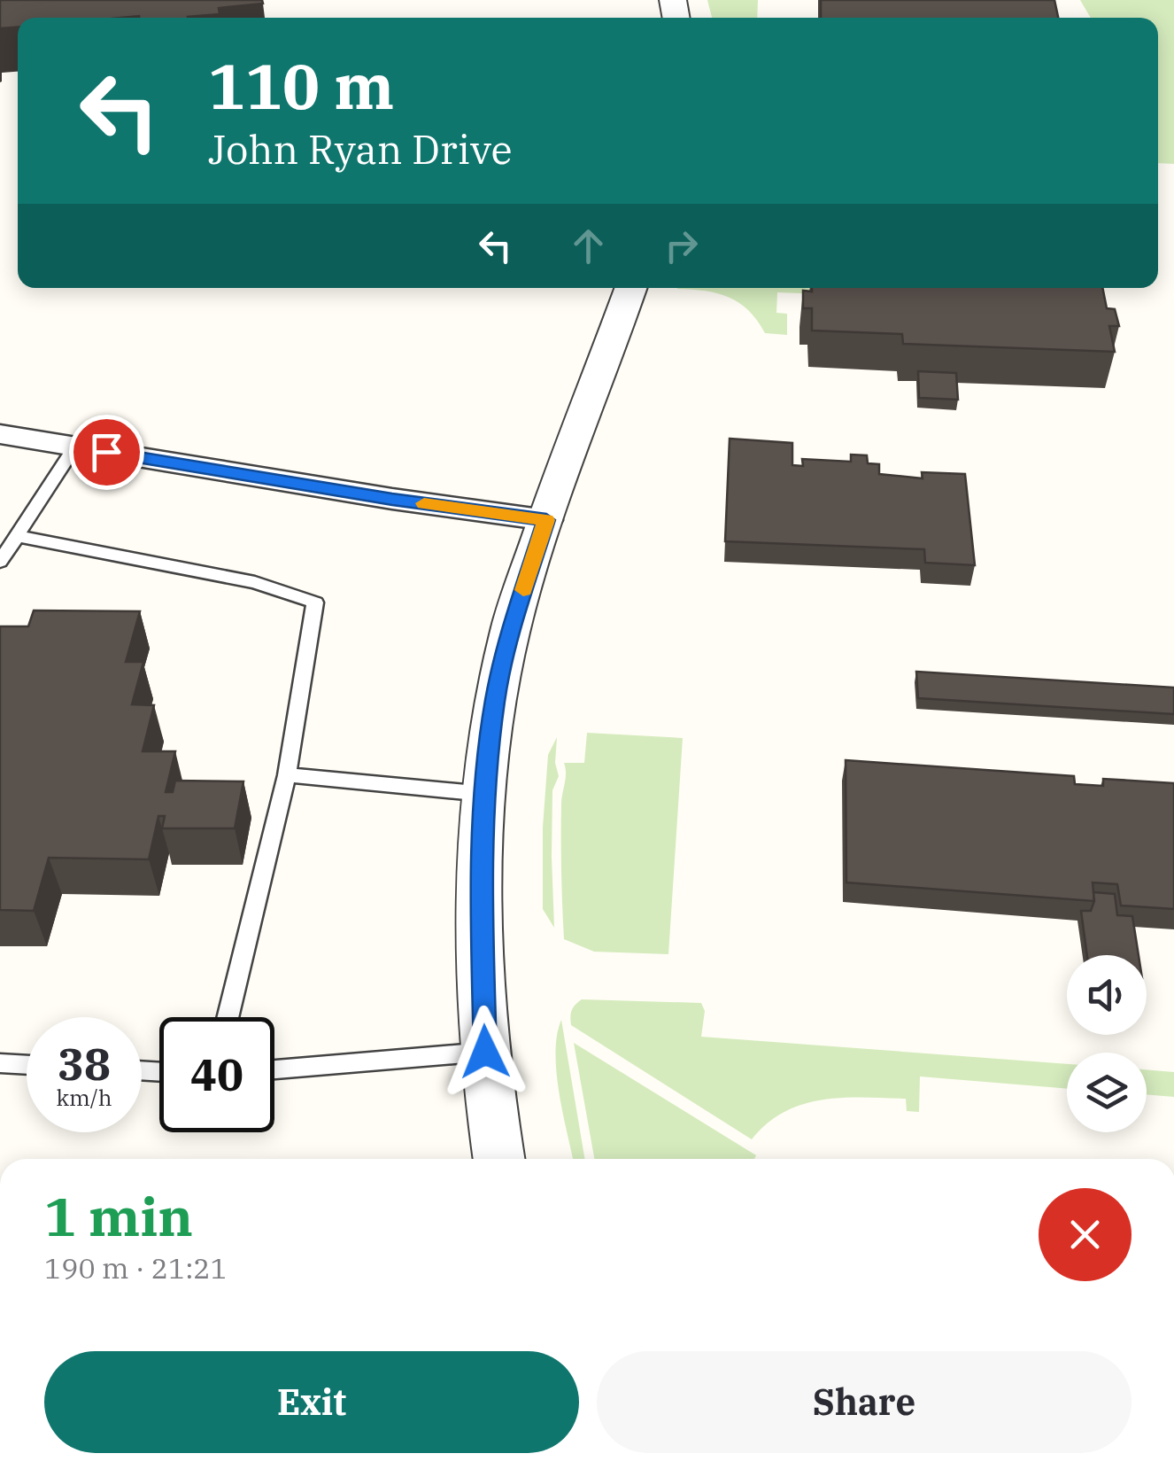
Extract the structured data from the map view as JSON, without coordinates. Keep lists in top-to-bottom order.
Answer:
{
  "page": {
    "turn": ["110 m", "John Ryan Drive"],
    "speed": "38 km/h",
    "limit": "40",
    "heading": ["1 min", "190 m · 21:21"],
    "buttons": ["Exit", "Share"]
  }
}
